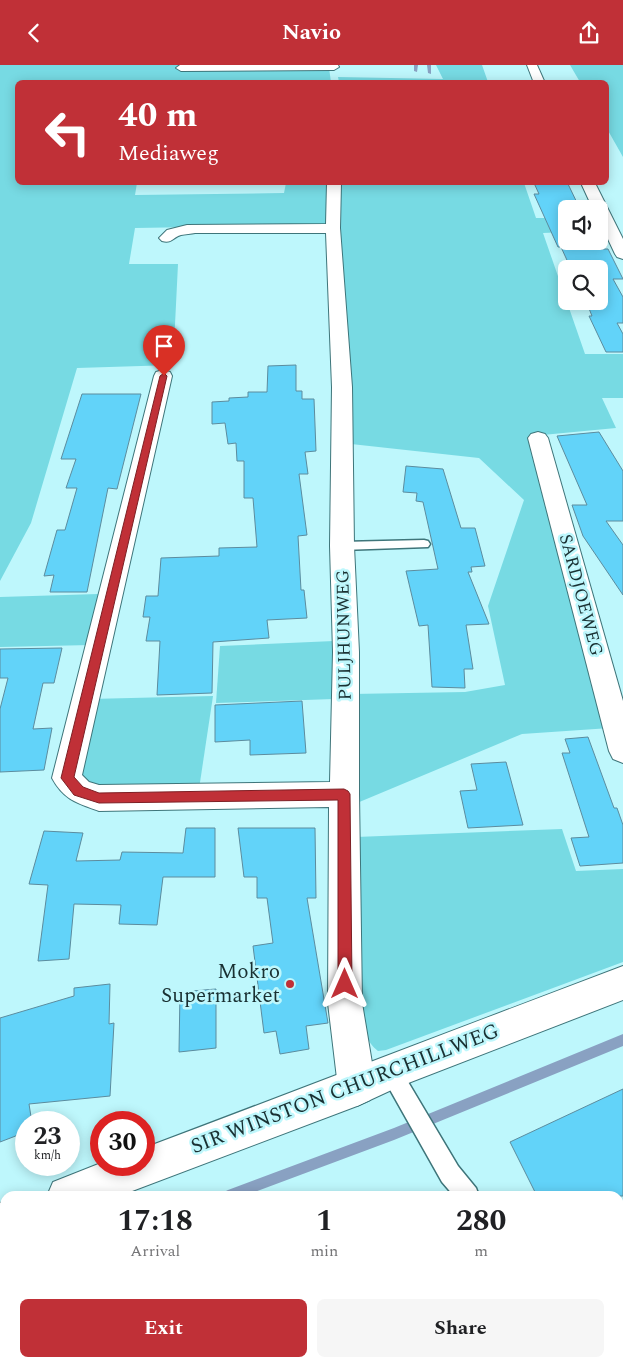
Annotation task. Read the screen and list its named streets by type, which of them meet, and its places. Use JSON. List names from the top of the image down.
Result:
{
  "streets": {
    "street": ["SARDJOEWEG", "PULJHUNWEG", "SIR WINSTON CHURCHILLWEG"]
  },
  "crossings": [
    ["PULJHUNWEG", "SIR WINSTON CHURCHILLWEG"]
  ],
  "places": ["Mokro Supermarket"],
  "page": {
    "header": "Navio",
    "turn": ["40 m", "Mediaweg"],
    "speed": "23 km/h",
    "limit": "30",
    "eta": [
      "17:18",
      "Arrival",
      "1",
      "min",
      "280",
      "m"
    ],
    "buttons": ["Exit", "Share"]
  }
}
